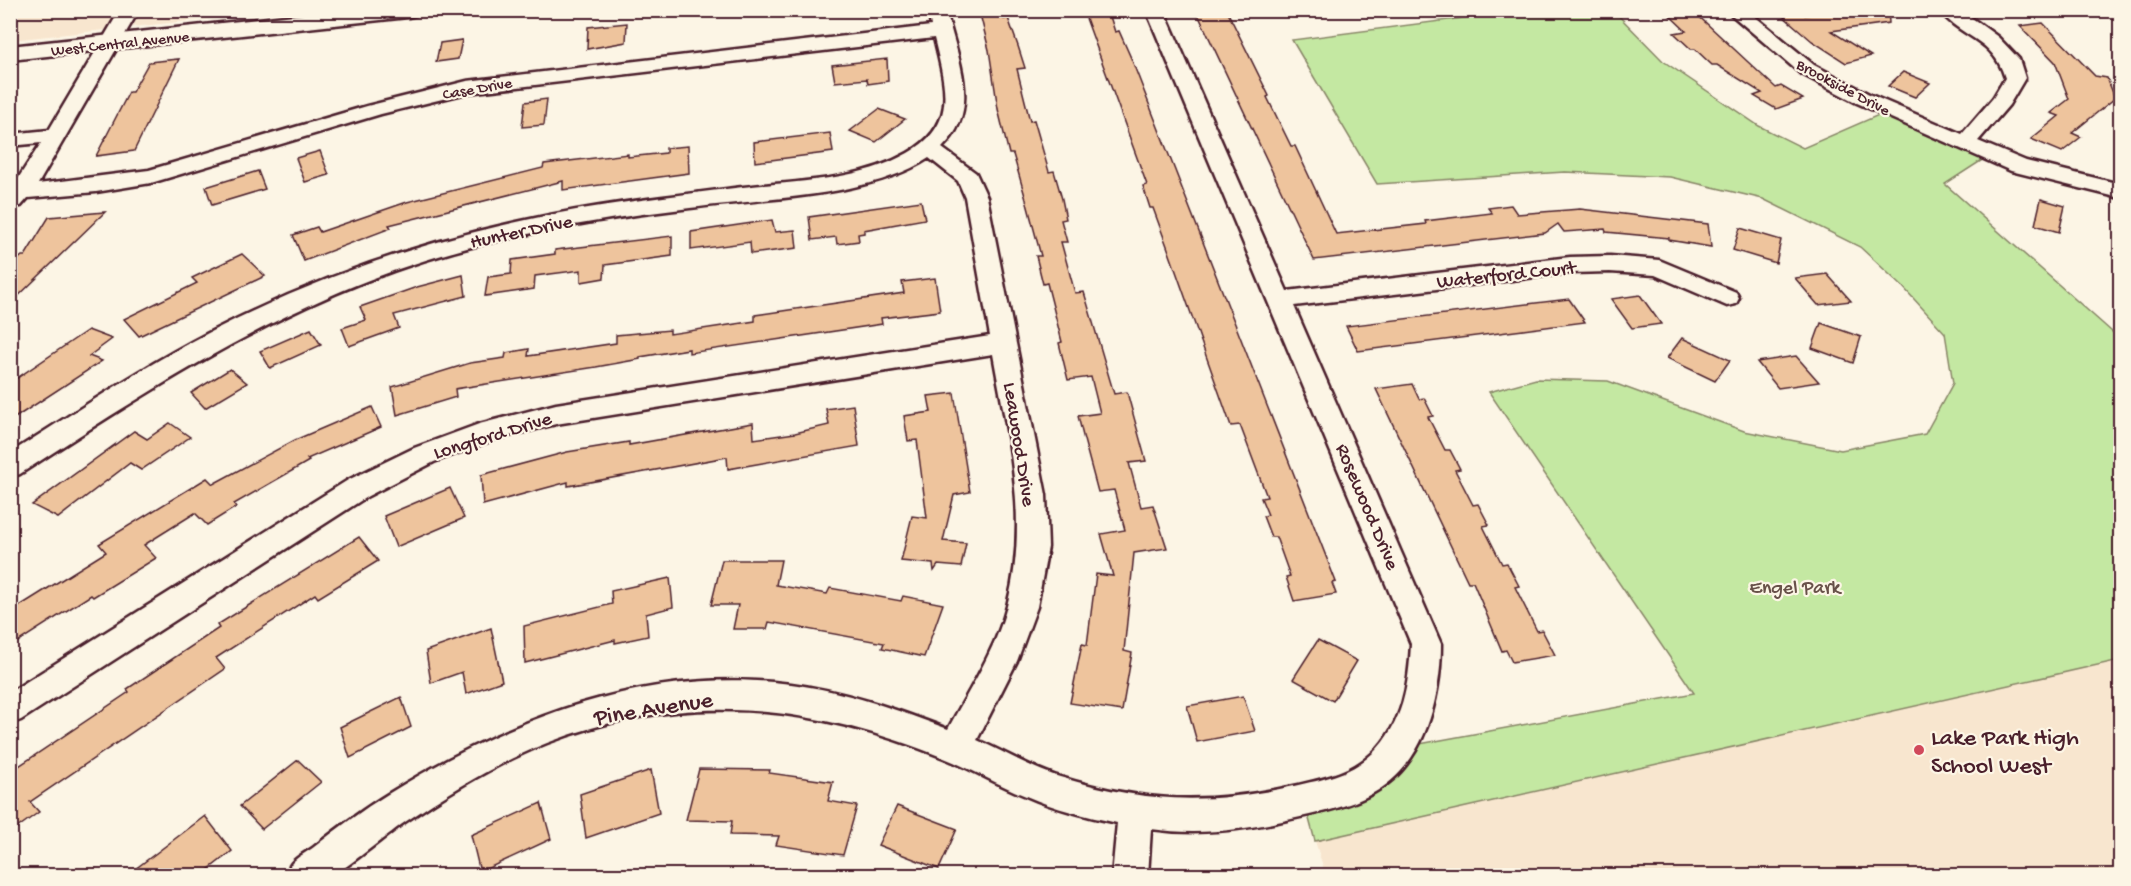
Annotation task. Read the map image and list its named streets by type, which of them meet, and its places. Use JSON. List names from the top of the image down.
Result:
{
  "streets": {
    "street": [
      "West Central Avenue",
      "Brookside Drive",
      "Case Drive",
      "Hunter Drive",
      "Waterford Court",
      "Longford Drive",
      "Leawood Drive",
      "Rosewood Drive",
      "Pine Avenue"
    ]
  },
  "crossings": [
    ["Case Drive", "Hunter Drive"],
    ["Hunter Drive", "Leawood Drive"],
    ["Waterford Court", "Rosewood Drive"],
    ["Longford Drive", "Leawood Drive"],
    ["Leawood Drive", "Pine Avenue"],
    ["Rosewood Drive", "Pine Avenue"]
  ],
  "parks": ["Engel Park"],
  "places": ["Lake Park High School West"]
}
